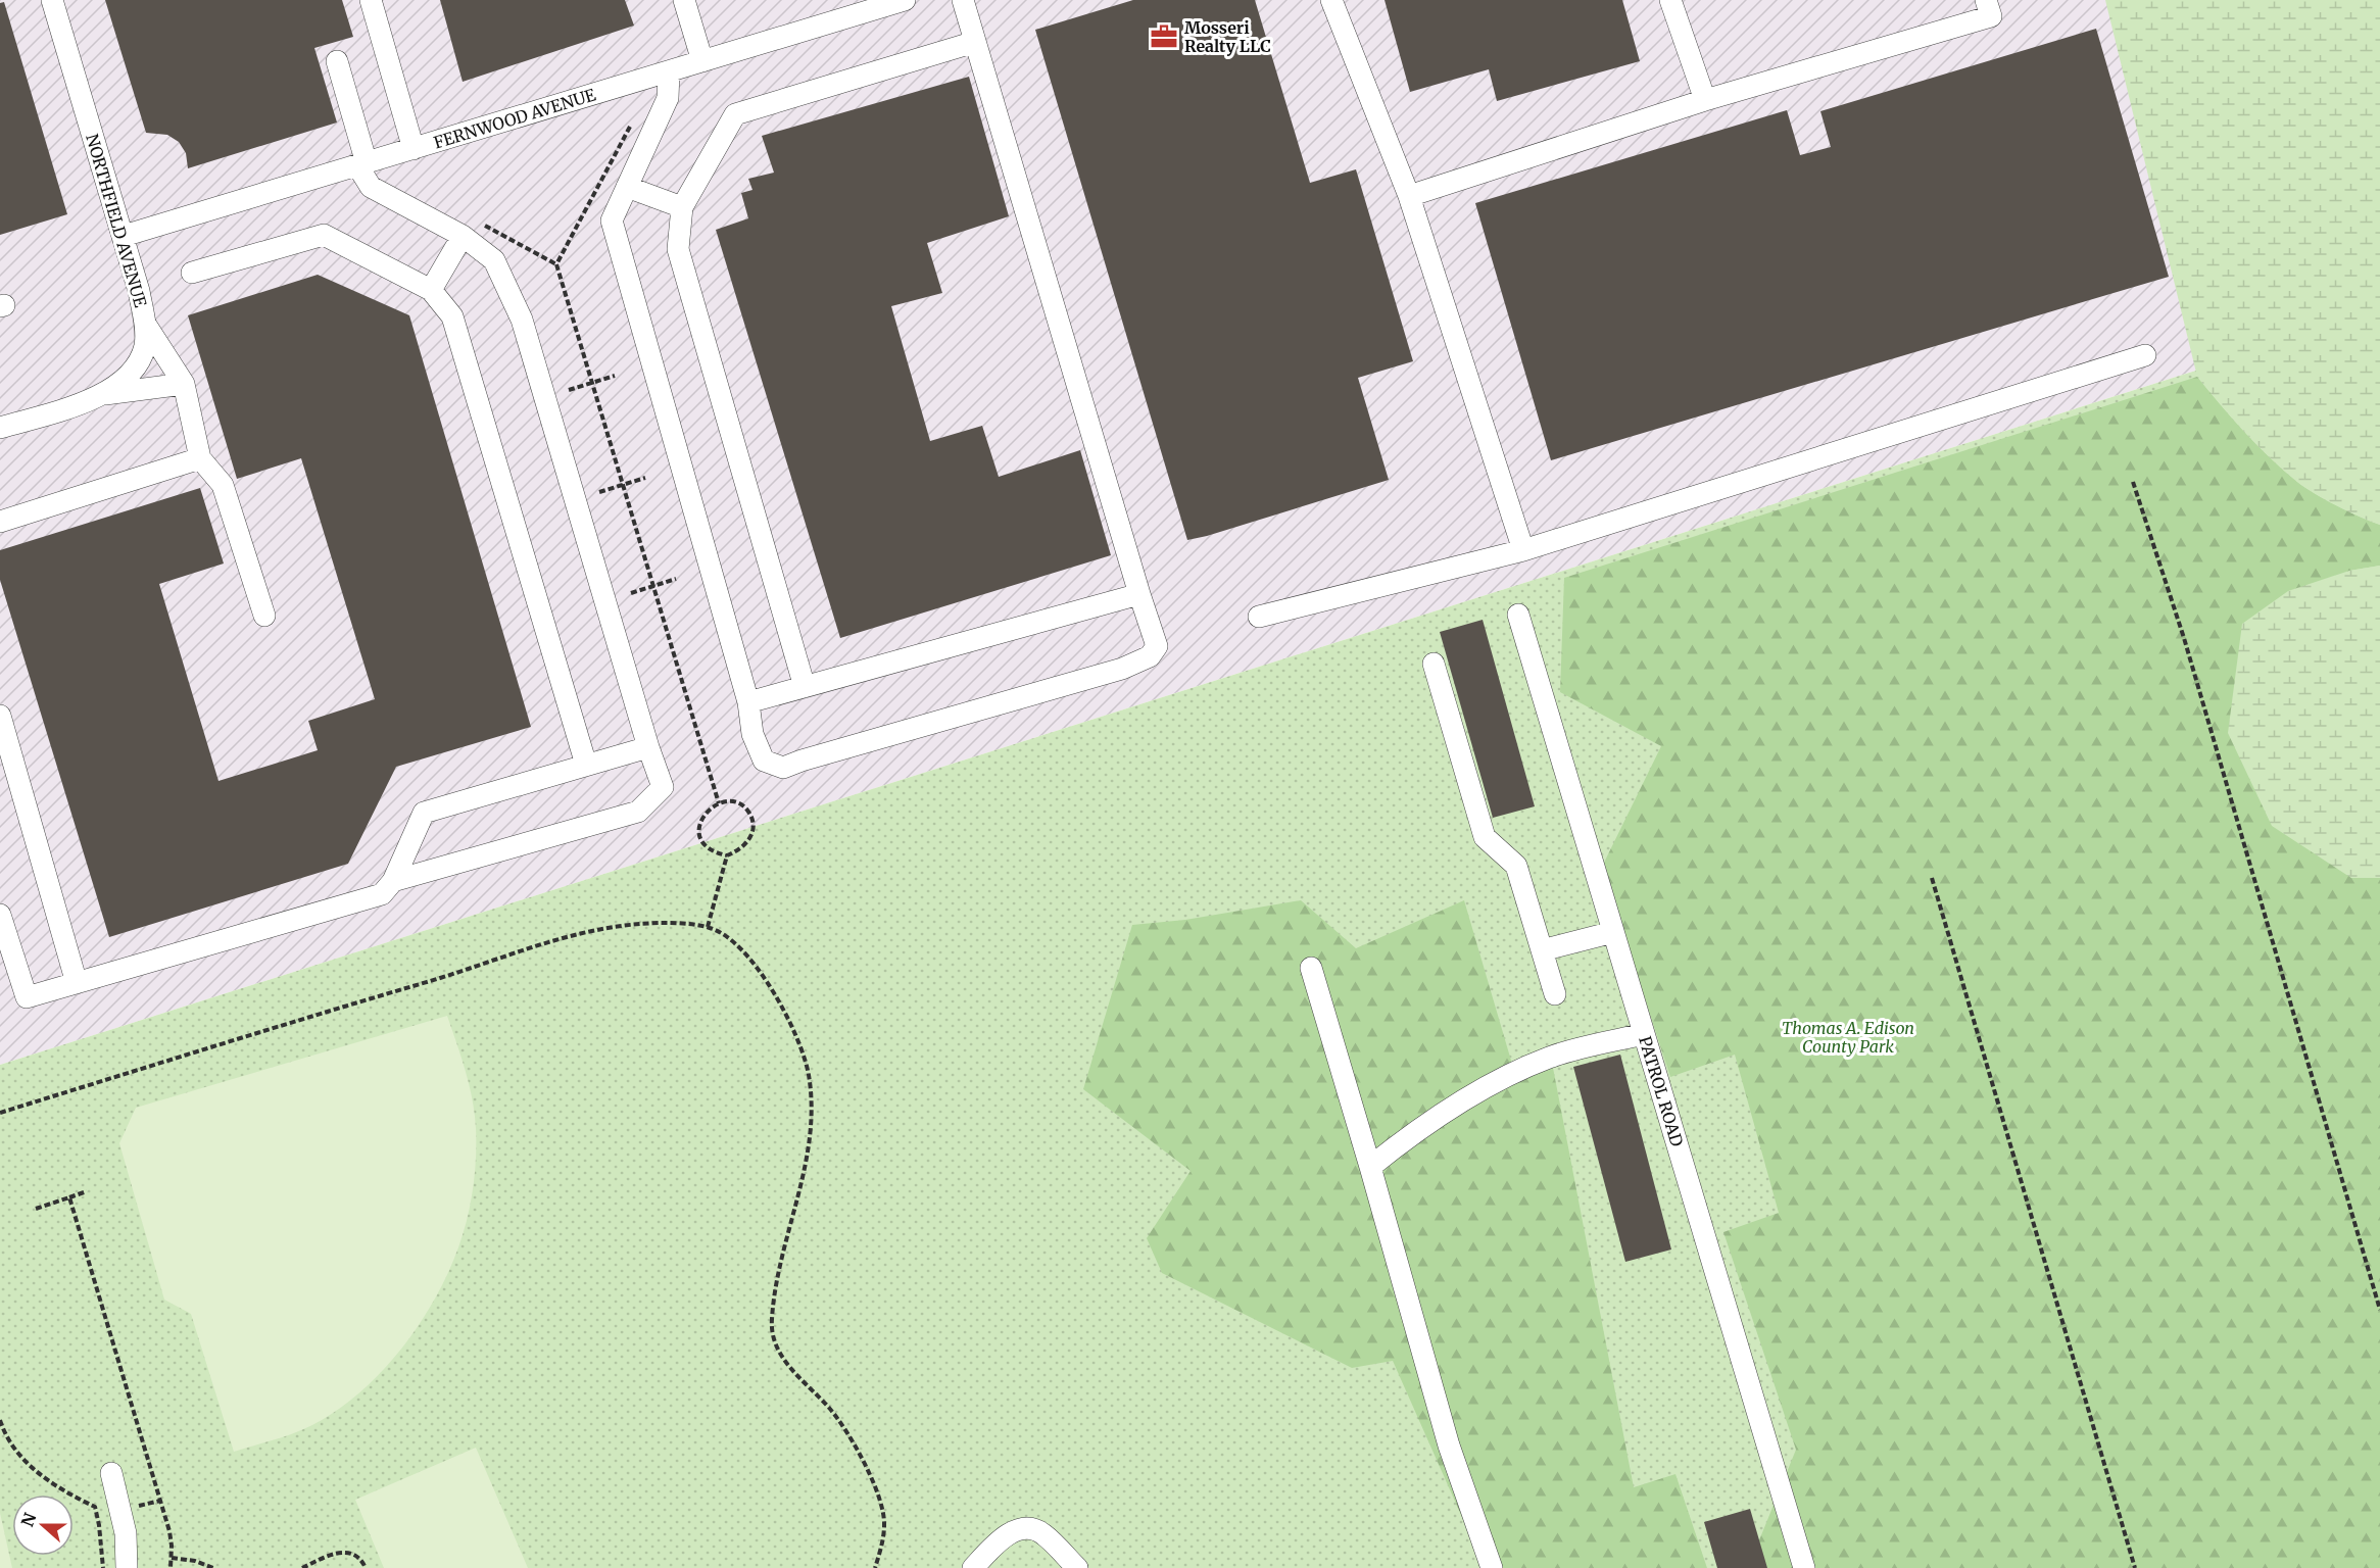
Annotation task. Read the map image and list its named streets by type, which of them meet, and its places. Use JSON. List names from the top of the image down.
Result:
{
  "streets": {
    "street": ["FERNWOOD AVENUE", "NORTHFIELD AVENUE", "PATROL ROAD"]
  },
  "crossings": [
    ["FERNWOOD AVENUE", "NORTHFIELD AVENUE"]
  ],
  "parks": ["Thomas A. Edison County Park"],
  "places": {
    "office": ["Mosseri Realty LLC"]
  },
  "north": "left"
}
